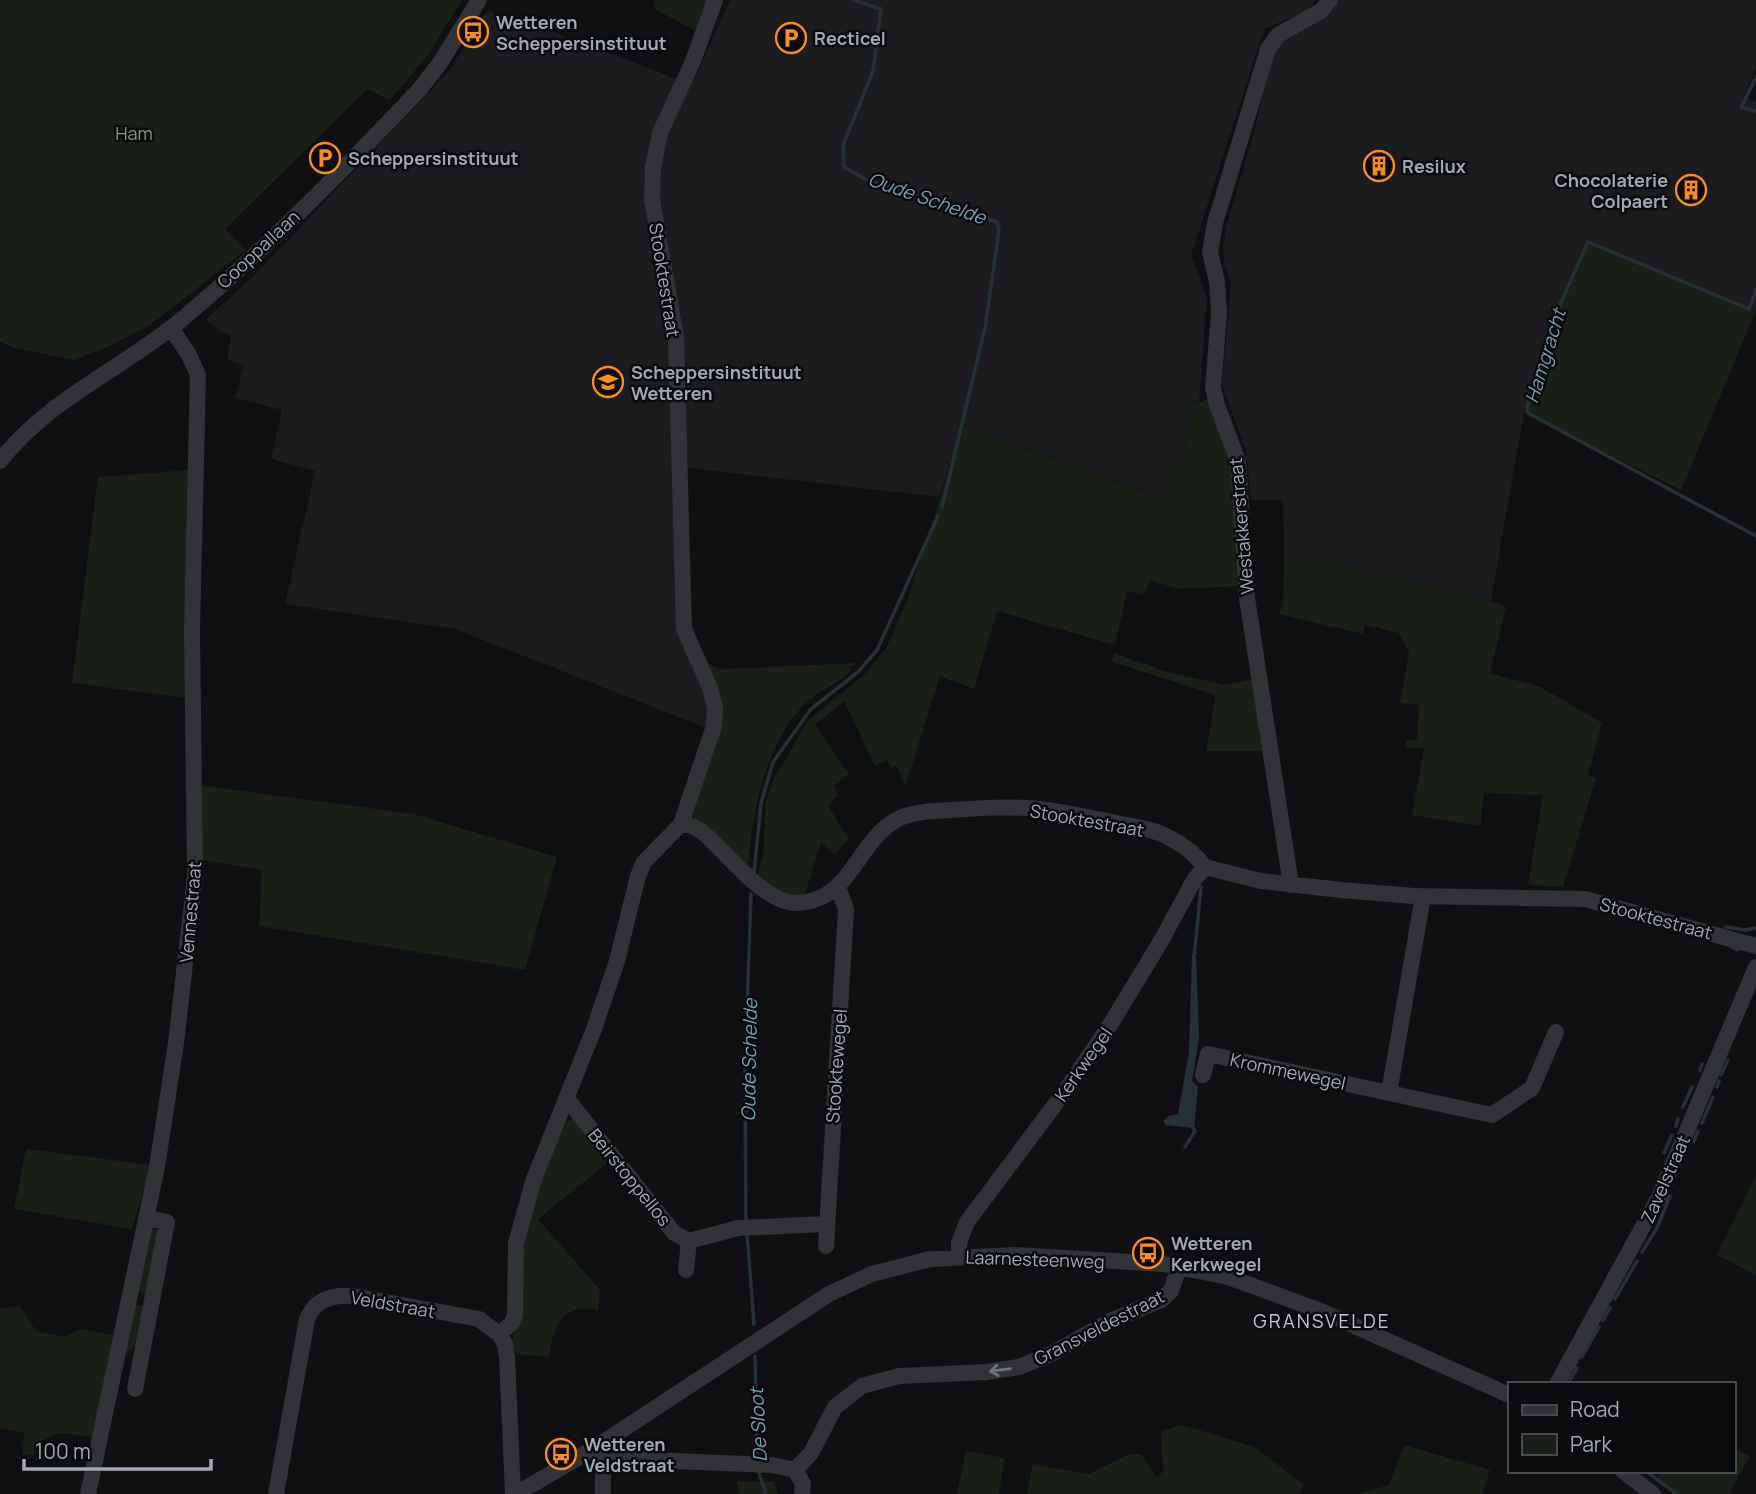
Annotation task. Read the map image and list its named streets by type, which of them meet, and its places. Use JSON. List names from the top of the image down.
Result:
{
  "streets": {
    "street": [
      "Cooppallaan",
      "Stooktestraat",
      "Westakkerstraat",
      "Vennestraat",
      "Kerkwegel",
      "Stooktewegel",
      "Krommewegel",
      "Beirstoppellos",
      "Zavelstraat",
      "Laarnesteenweg",
      "Veldstraat",
      "Gransveldestraat"
    ]
  },
  "crossings": [
    ["Cooppallaan", "Vennestraat"],
    ["Stooktestraat", "Westakkerstraat"],
    ["Stooktestraat", "Kerkwegel"],
    ["Stooktestraat", "Stooktewegel"],
    ["Kerkwegel", "Laarnesteenweg"],
    ["Laarnesteenweg", "Gransveldestraat"]
  ],
  "one_way": ["Gransveldestraat"],
  "districts": ["GRANSVELDE"],
  "water": ["Oude Schelde", "Hamgracht", "De Sloot"],
  "parks": ["Ham"],
  "places": {
    "bus stop": ["Wetteren Scheppersinstituut", "Wetteren Kerkwegel", "Wetteren Veldstraat"],
    "parking": ["Recticel", "Scheppersinstituut"],
    "building": ["Resilux", "Chocolaterie Colpaert"],
    "school or university": ["Scheppersinstituut Wetteren"]
  },
  "legend": ["Road", "Park"],
  "scale_bar": "100 m"
}
